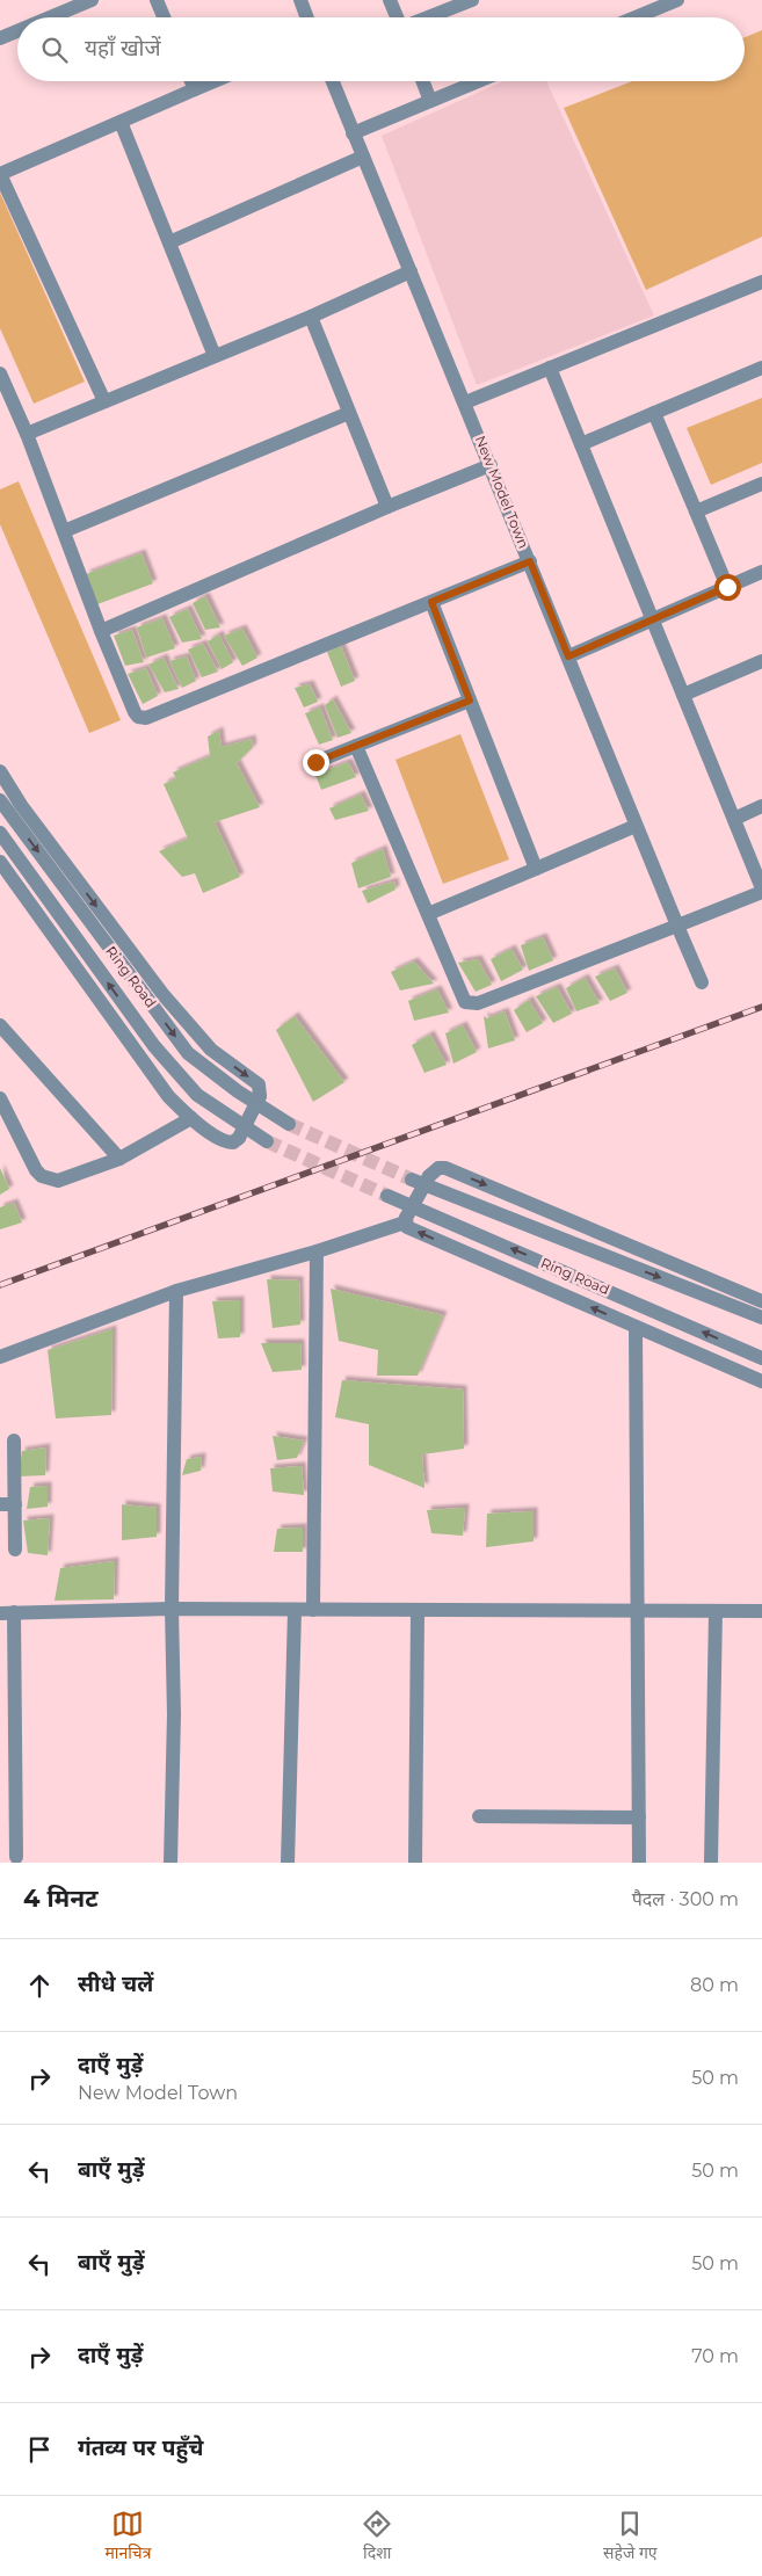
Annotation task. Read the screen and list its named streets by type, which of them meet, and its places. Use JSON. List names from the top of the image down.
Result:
{
  "streets": {
    "street": ["New Model Town", "Ring Road"]
  },
  "page": {
    "search": "यहाँ खोजें",
    "heading": ["4 मिनट", "पैदल · 300 m"],
    "list": [
      ["सीधे चलें", "80 m"],
      ["दाएँ मुड़ें", "New Model Town", "50 m"],
      ["बाएँ मुड़ें", "50 m"],
      ["बाएँ मुड़ें", "50 m"],
      ["दाएँ मुड़ें", "70 m"],
      "गंतव्य पर पहुँचे"
    ],
    "nav": ["मानचित्र", "दिशा", "सहेजे गए"]
  }
}
